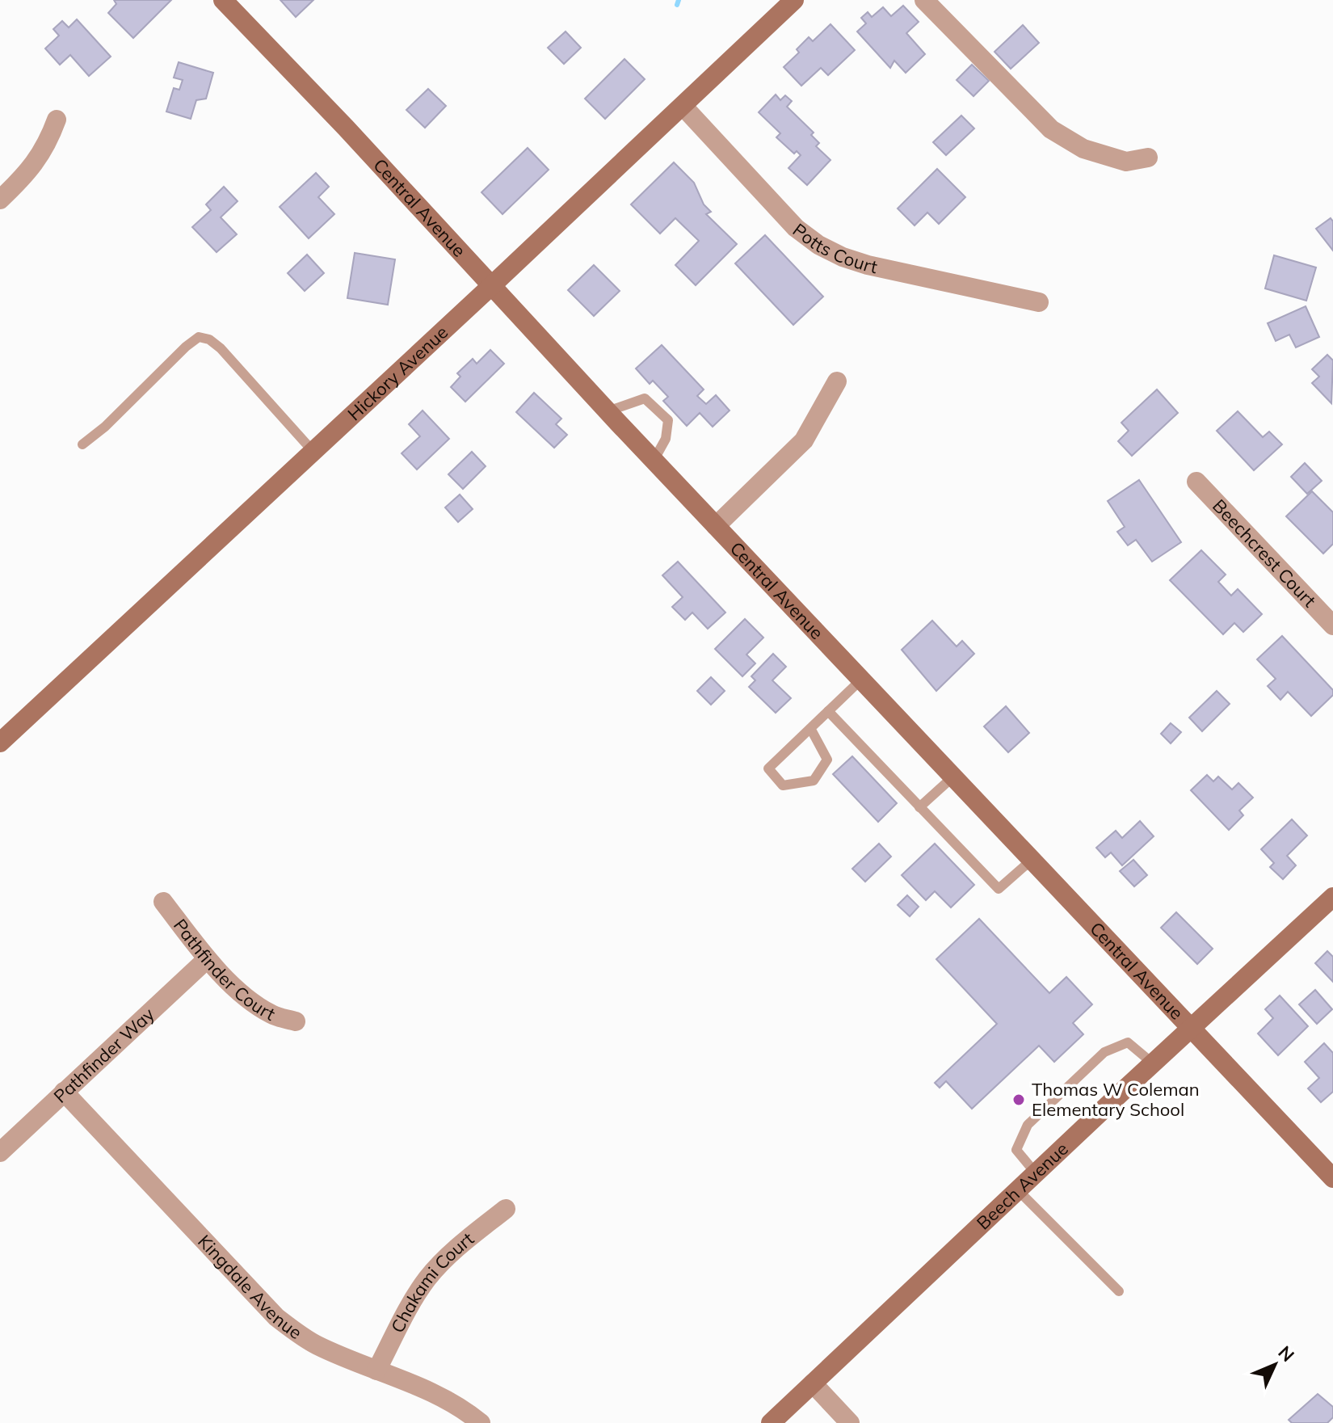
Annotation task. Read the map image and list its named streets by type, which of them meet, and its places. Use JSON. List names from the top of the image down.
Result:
{
  "streets": {
    "street": [
      "Central Avenue",
      "Potts Court",
      "Hickory Avenue",
      "Beechcrest Court",
      "Pathfinder Court",
      "Pathfinder Way",
      "Beech Avenue",
      "Chakami Court",
      "Kingdale Avenue"
    ]
  },
  "crossings": [
    ["Central Avenue", "Hickory Avenue"],
    ["Central Avenue", "Beech Avenue"],
    ["Potts Court", "Hickory Avenue"],
    ["Pathfinder Court", "Pathfinder Way"],
    ["Pathfinder Way", "Kingdale Avenue"],
    ["Chakami Court", "Kingdale Avenue"]
  ],
  "places": ["Thomas W Coleman Elementary School"],
  "north": "top right"
}
